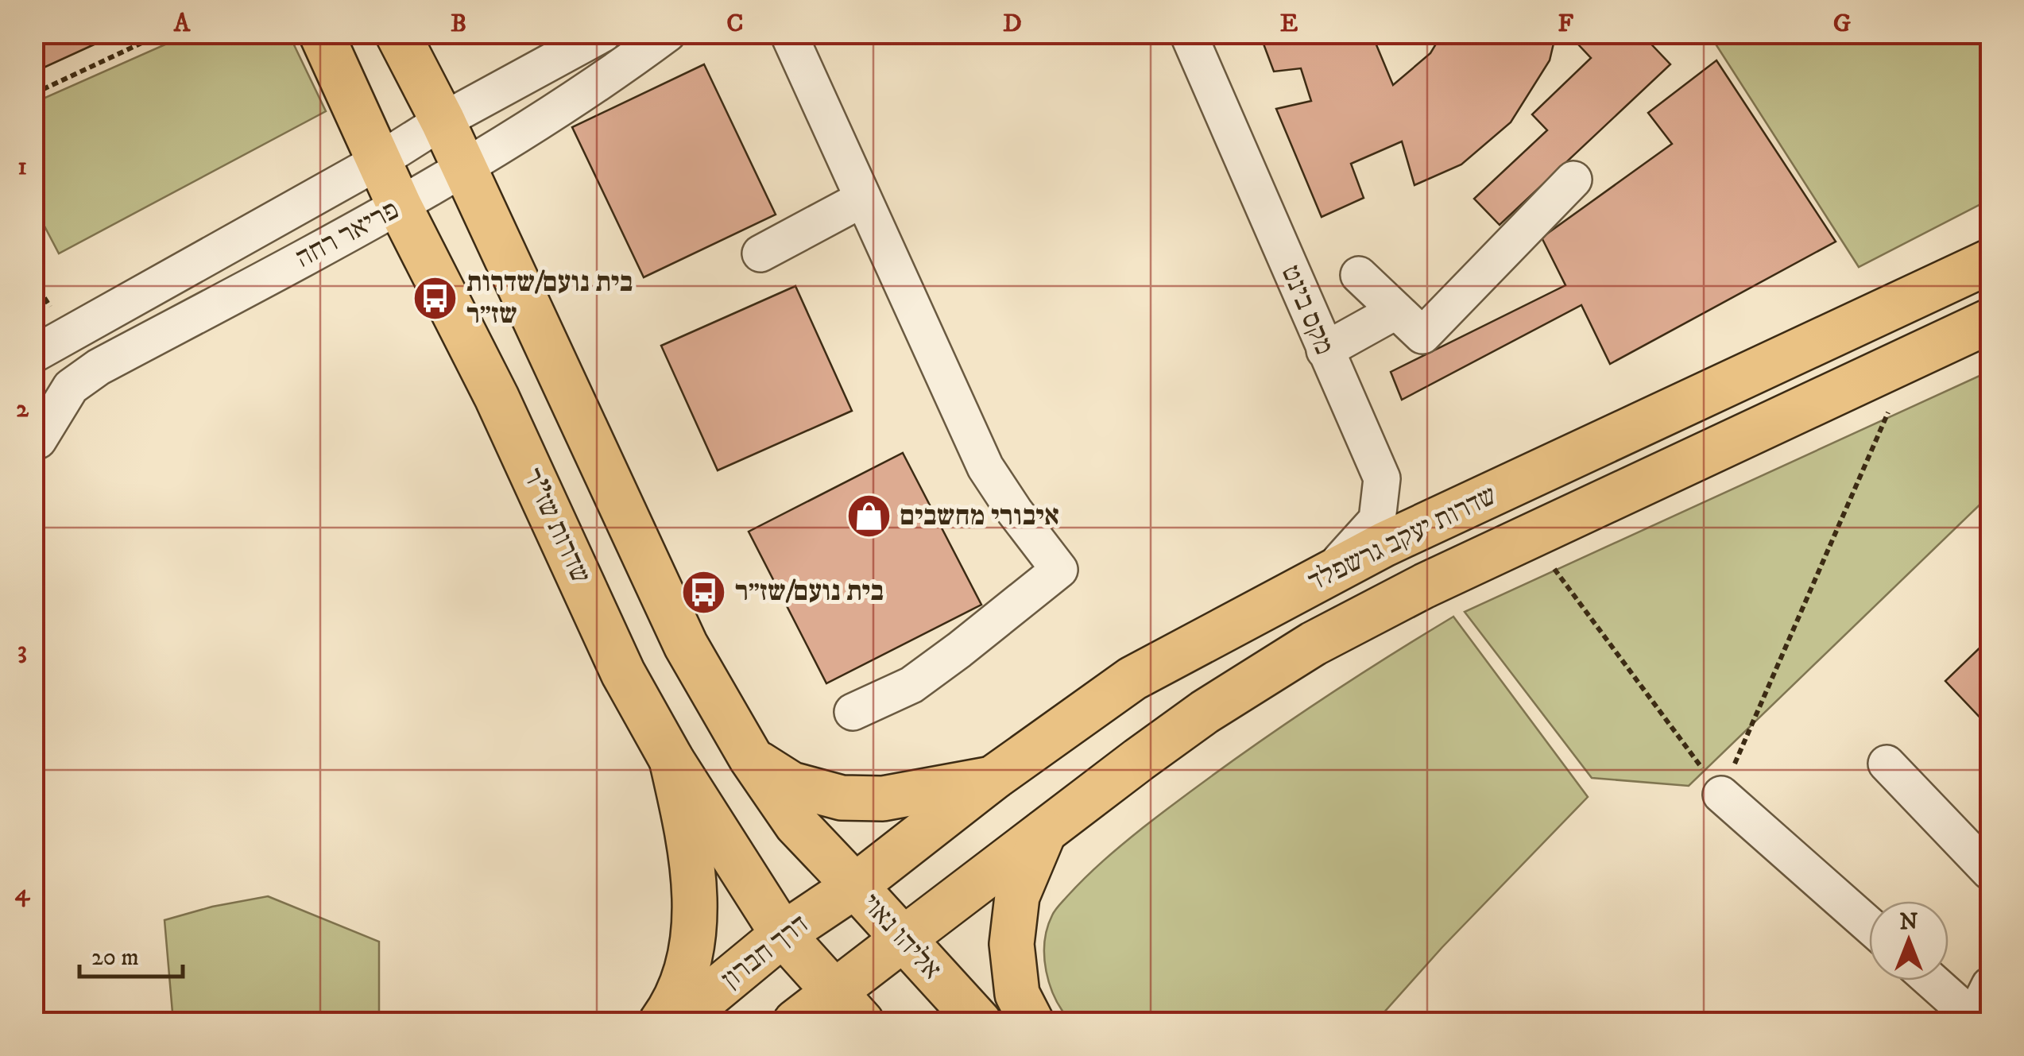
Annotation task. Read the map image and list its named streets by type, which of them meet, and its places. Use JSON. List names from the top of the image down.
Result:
{
  "streets": {
    "main road": [
      "שדרות שז\"ר",
      "שדרות יעקב גרשפלד",
      "אליהו נאוי",
      "דרך חברון"
    ],
    "street": ["פריאר רחה", "מקס בינט"]
  },
  "crossings": [
    ["פריאר רחה", "שדרות שז\"ר"],
    ["מקס בינט", "שדרות יעקב גרשפלד"],
    ["שדרות שז\"ר", "דרך חברון"],
    ["שדרות יעקב גרשפלד", "אליהו נאוי"],
    ["שדרות יעקב גרשפלד", "דרך חברון"],
    ["אליהו נאוי", "דרך חברון"]
  ],
  "places": {
    "bus stop": ["בית נועם/שדרות שז״ר", "בית נועם/שז״ר"],
    "shop": ["איבורי מחשבים"]
  },
  "scale_bar": "20 m",
  "north": "top",
  "grid": {
    "columns": [
      "A",
      "B",
      "C",
      "D",
      "E",
      "F",
      "G"
    ],
    "rows": [
      "1",
      "2",
      "3",
      "4"
    ]
  }
}
